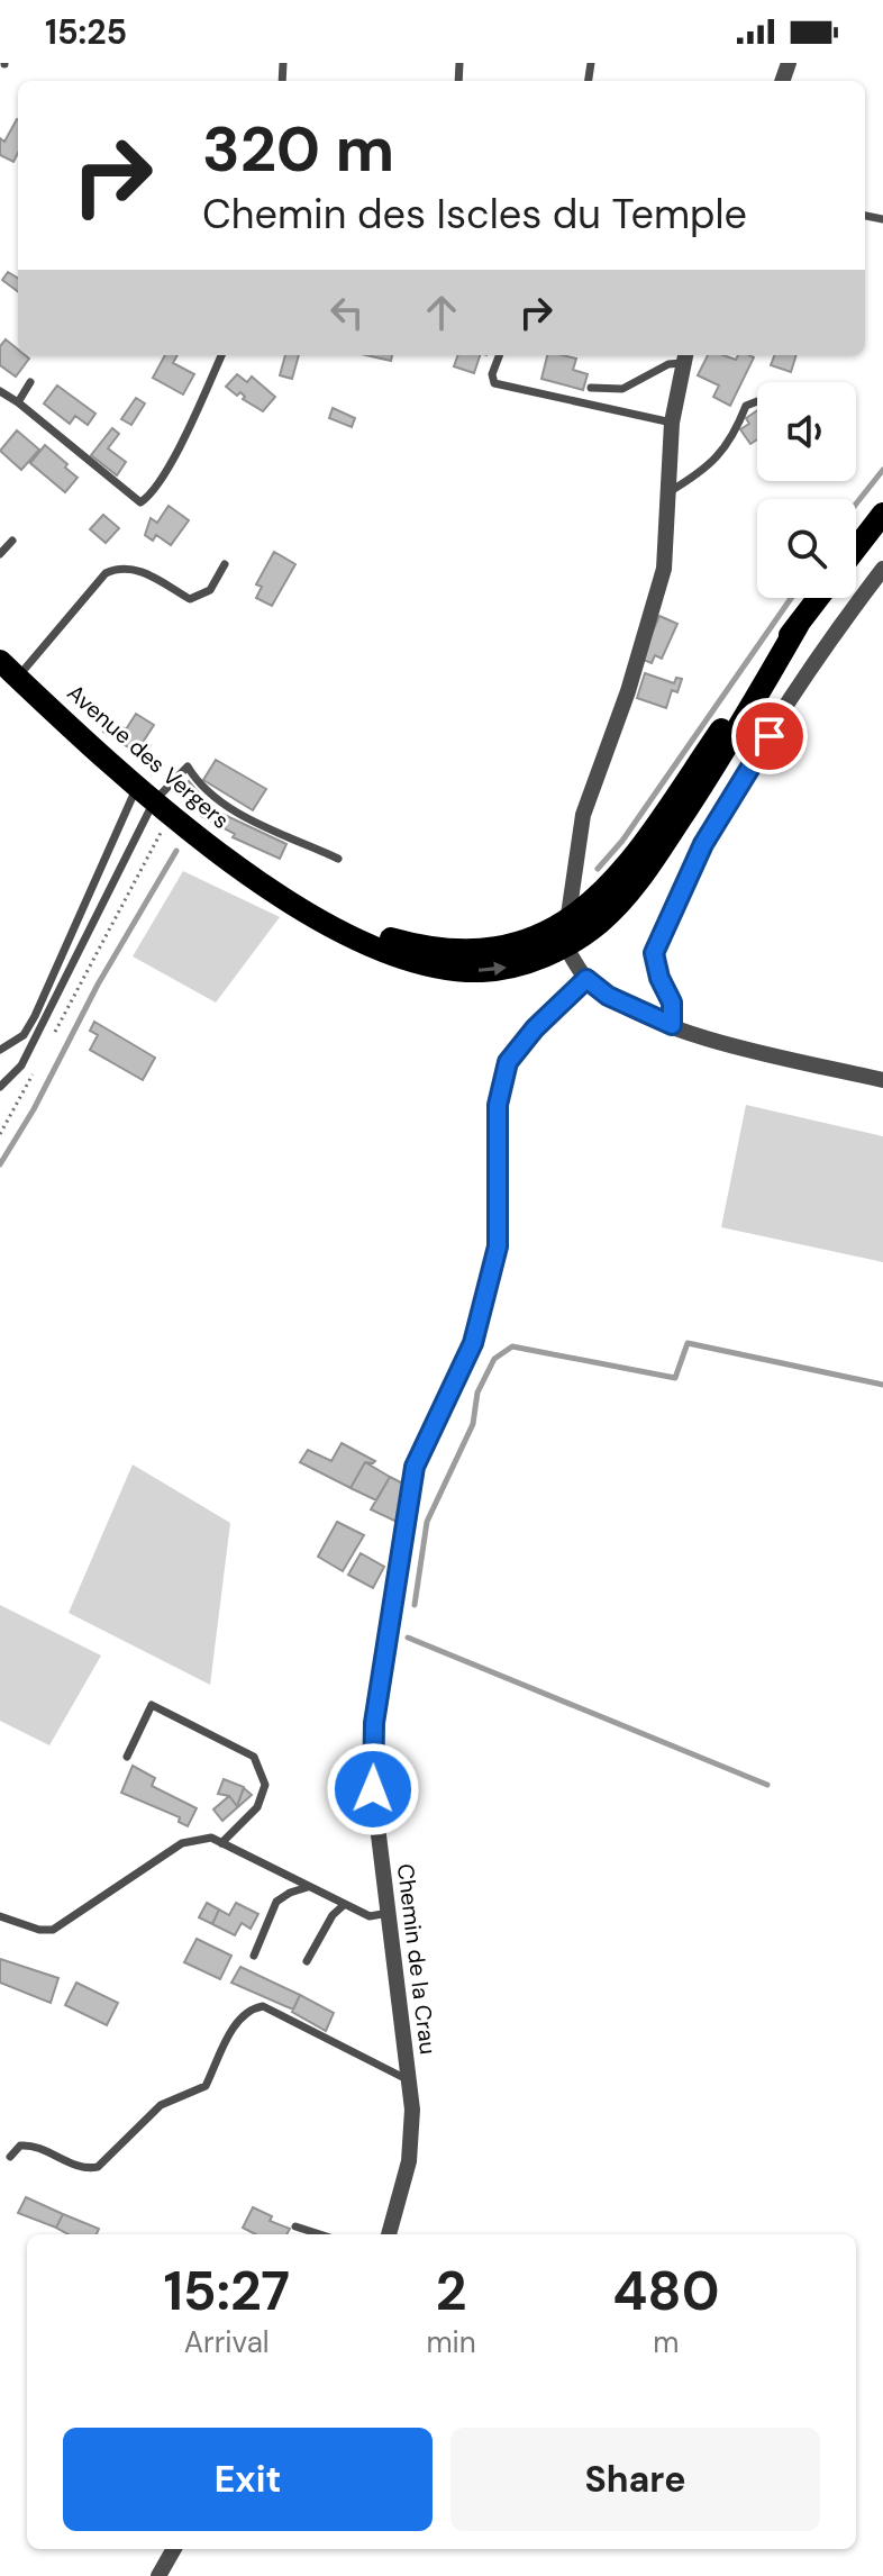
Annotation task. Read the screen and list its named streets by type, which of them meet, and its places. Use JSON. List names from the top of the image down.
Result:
{
  "streets": {
    "main road": ["Avenue des Vergers"],
    "street": ["Chemin de la Crau"]
  },
  "page": {
    "status": "15:25",
    "turn": ["320 m", "Chemin des Iscles du Temple"],
    "eta": [
      "15:27",
      "Arrival",
      "2",
      "min",
      "480",
      "m"
    ],
    "buttons": ["Exit", "Share"]
  }
}
